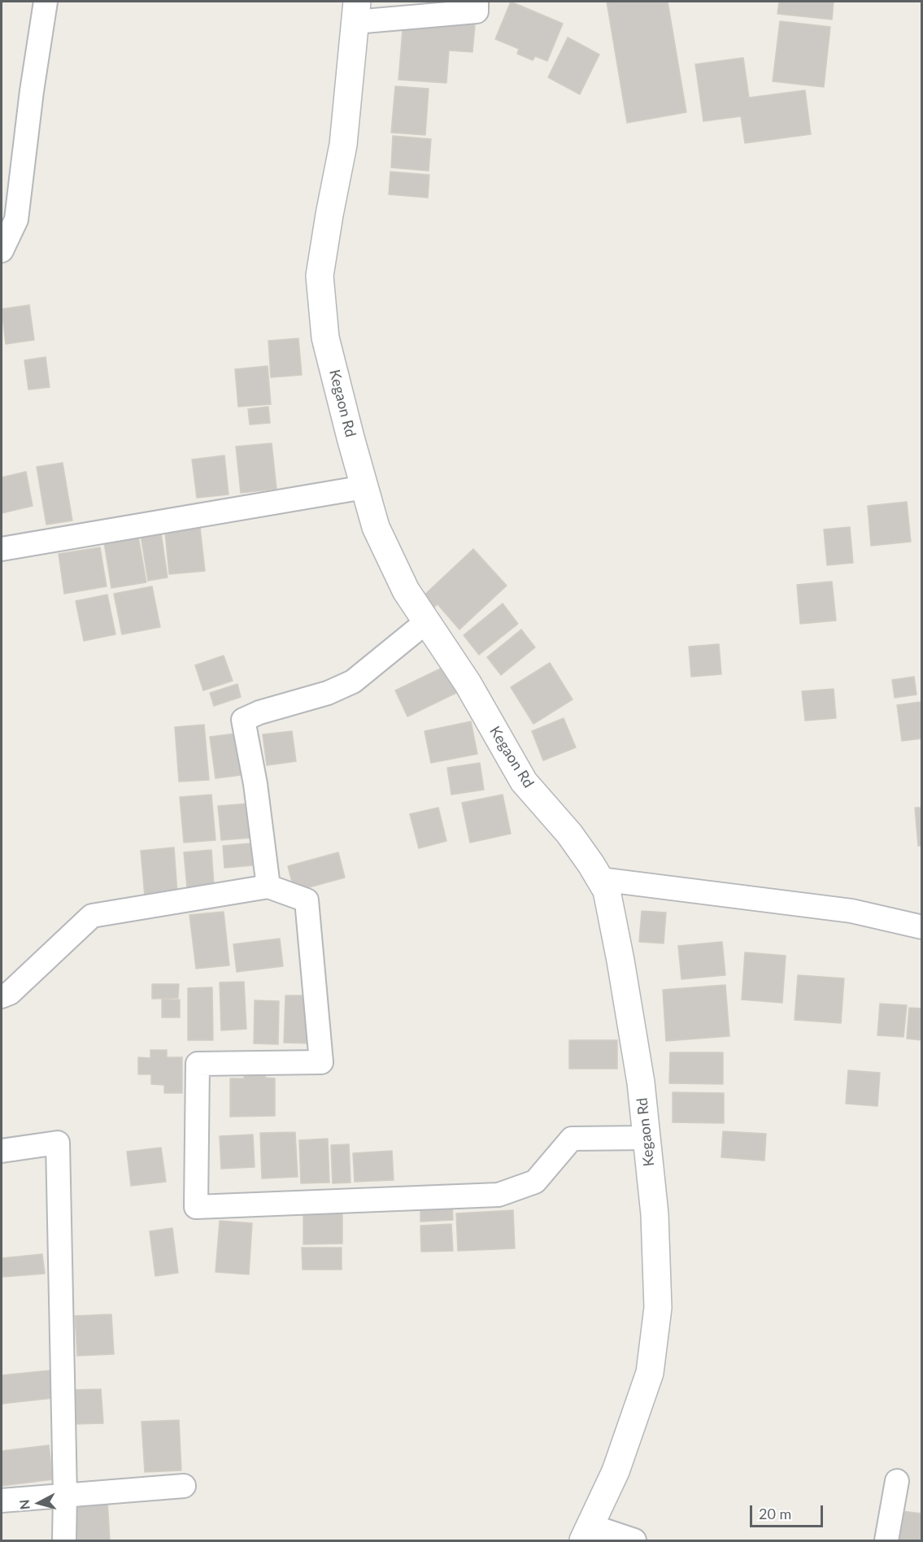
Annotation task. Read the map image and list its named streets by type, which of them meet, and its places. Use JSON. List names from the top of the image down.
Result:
{
  "streets": {
    "street": ["Kegaon Rd"]
  },
  "scale_bar": "20 m",
  "north": "left"
}
